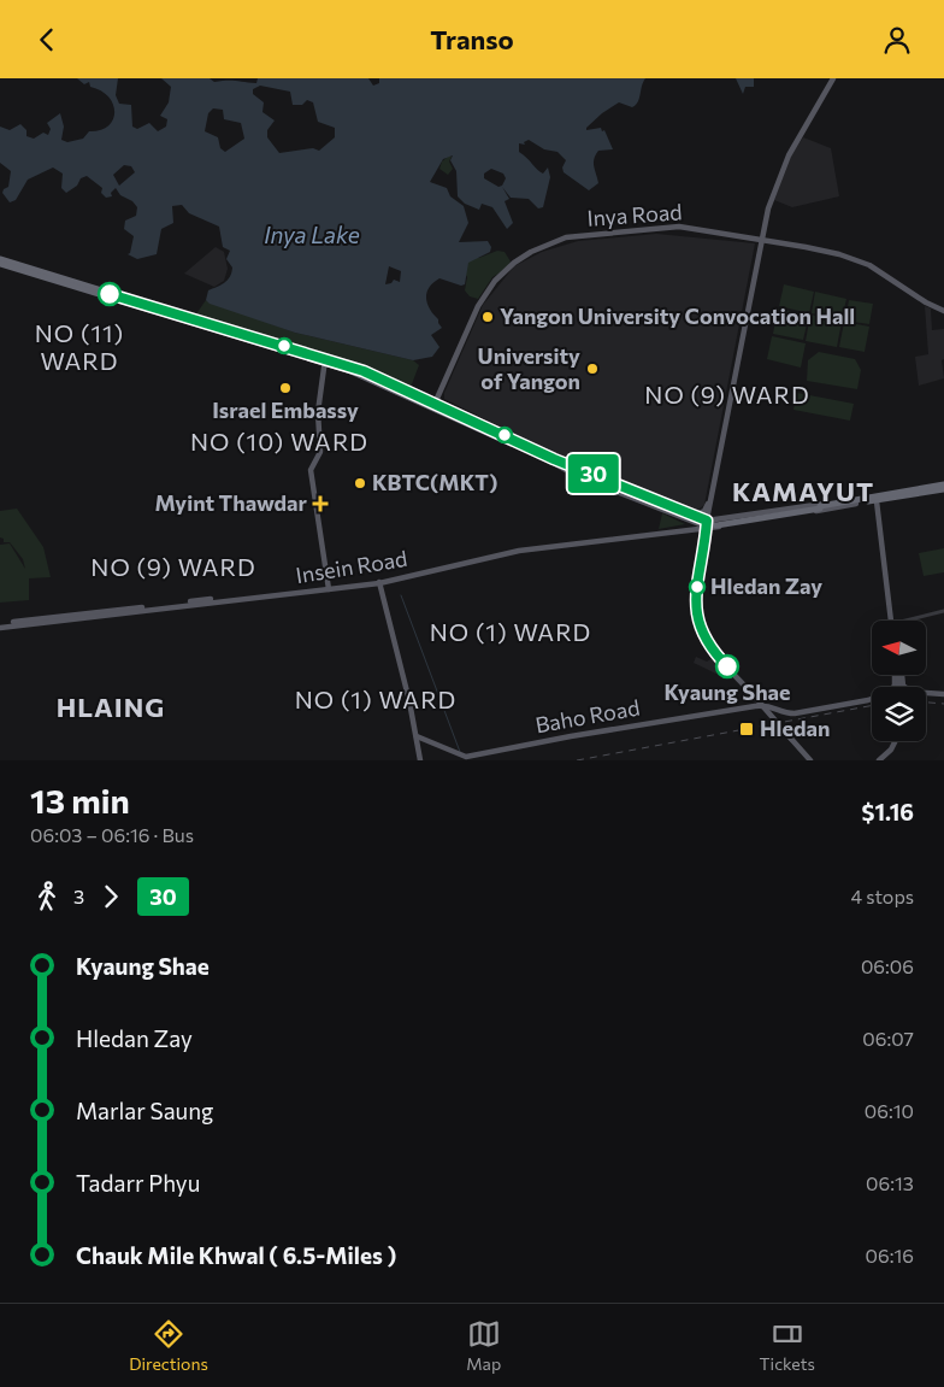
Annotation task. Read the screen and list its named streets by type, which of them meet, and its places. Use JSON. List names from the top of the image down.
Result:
{
  "streets": {
    "main road": ["Inya Road", "Insein Road", "Baho Road"]
  },
  "districts": [
    "NO (11) WARD",
    "NO (9) WARD",
    "NO (10) WARD",
    "KAMAYUT",
    "NO (9) WARD",
    "NO (1) WARD",
    "NO (1) WARD",
    "HLAING"
  ],
  "water": ["Inya Lake"],
  "places": {
    "other": [
      "Yangon University Convocation Hall",
      "University of Yangon",
      "Israel Embassy",
      "KBTC(MKT)",
      "Hledan Zay",
      "Kyaung Shae"
    ],
    "health": ["Myint Thawdar"],
    "transit": ["Hledan"]
  },
  "lines": ["bus line 30"],
  "north": "left",
  "page": {
    "header": "Transo",
    "on_map": "30",
    "heading": ["13 min", "06:03 – 06:16 · Bus", "$1.16"],
    "legs": ["3", "30", "4 stops"],
    "list": [
      {
        "name": "Kyaung Shae",
        "value": "06:06"
      },
      {
        "name": "Hledan Zay",
        "value": "06:07"
      },
      {
        "name": "Marlar Saung",
        "value": "06:10"
      },
      {
        "name": "Tadarr Phyu",
        "value": "06:13"
      },
      {
        "name": "Chauk Mile Khwal ( 6.5-Miles )",
        "value": "06:16"
      }
    ],
    "tabs": ["Directions", "Map", "Tickets"]
  }
}
